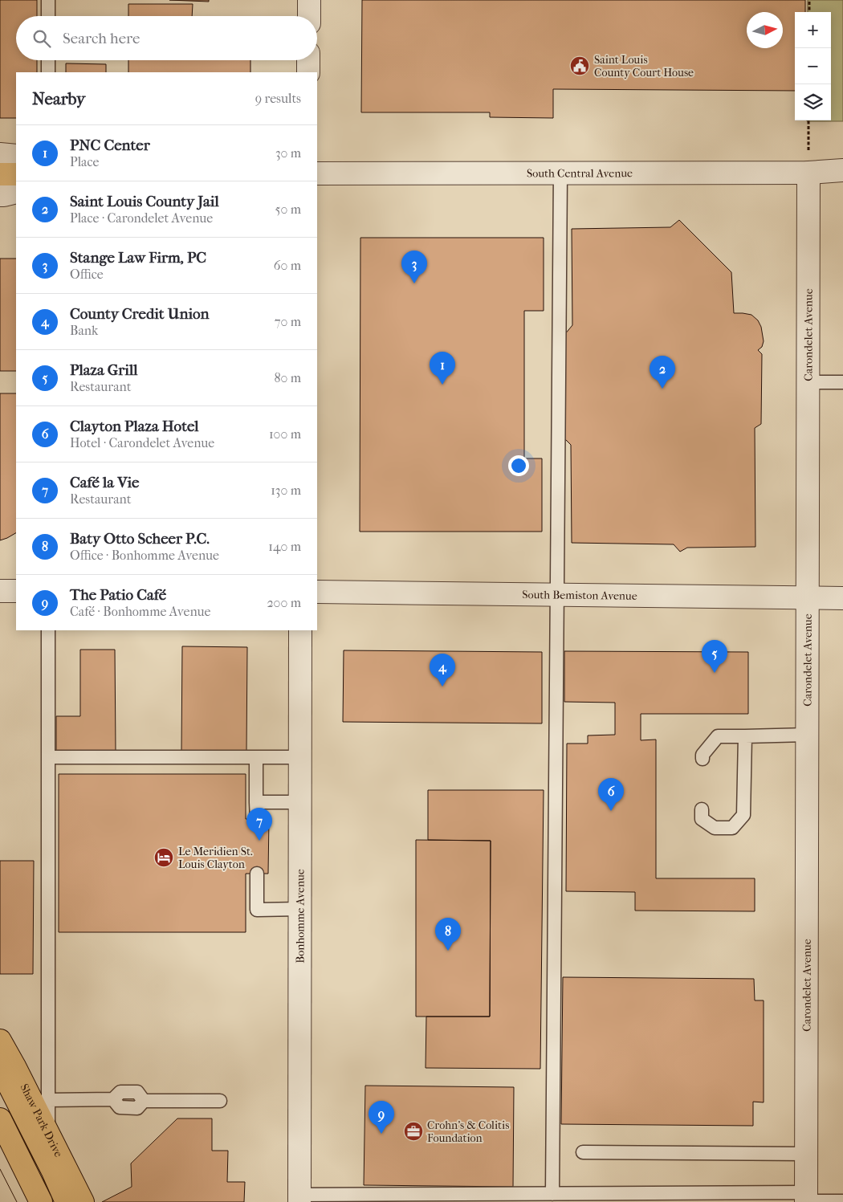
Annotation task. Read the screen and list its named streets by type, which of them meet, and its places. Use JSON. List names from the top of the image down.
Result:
{
  "streets": {
    "main road": ["Shaw Park Drive"],
    "street": [
      "South Central Avenue",
      "Carondelet Avenue",
      "South Bemiston Avenue",
      "Bonhomme Avenue"
    ]
  },
  "crossings": [
    ["South Central Avenue", "Carondelet Avenue"],
    ["Carondelet Avenue", "South Bemiston Avenue"]
  ],
  "places": {
    "public building": ["Saint Louis County Court House"],
    "hotel": ["Le Meridien St. Louis Clayton"],
    "office": ["Crohn's & Colitis Foundation"]
  },
  "north": "right",
  "page": {
    "map_buttons": ["+", "−"],
    "search": "Search here",
    "heading": ["Nearby", "9 results"],
    "list": [
      {
        "mark": "1",
        "name": "PNC Center",
        "note": "Place",
        "value": "30 m"
      },
      {
        "mark": "2",
        "name": "Saint Louis County Jail",
        "note": "Place · Carondelet Avenue",
        "value": "50 m"
      },
      {
        "mark": "3",
        "name": "Stange Law Firm, PC",
        "note": "Office",
        "value": "60 m"
      },
      {
        "mark": "4",
        "name": "County Credit Union",
        "note": "Bank",
        "value": "70 m"
      },
      {
        "mark": "5",
        "name": "Plaza Grill",
        "note": "Restaurant",
        "value": "80 m"
      },
      {
        "mark": "6",
        "name": "Clayton Plaza Hotel",
        "note": "Hotel · Carondelet Avenue",
        "value": "100 m"
      },
      {
        "mark": "7",
        "name": "Café la Vie",
        "note": "Restaurant",
        "value": "130 m"
      },
      {
        "mark": "8",
        "name": "Baty Otto Scheer P.C.",
        "note": "Office · Bonhomme Avenue",
        "value": "140 m"
      },
      {
        "mark": "9",
        "name": "The Patio Café",
        "note": "Café · Bonhomme Avenue",
        "value": "200 m"
      }
    ],
    "pins": [
      "3",
      "1",
      "2",
      "5",
      "4",
      "6",
      "7",
      "8",
      "9"
    ]
  }
}
